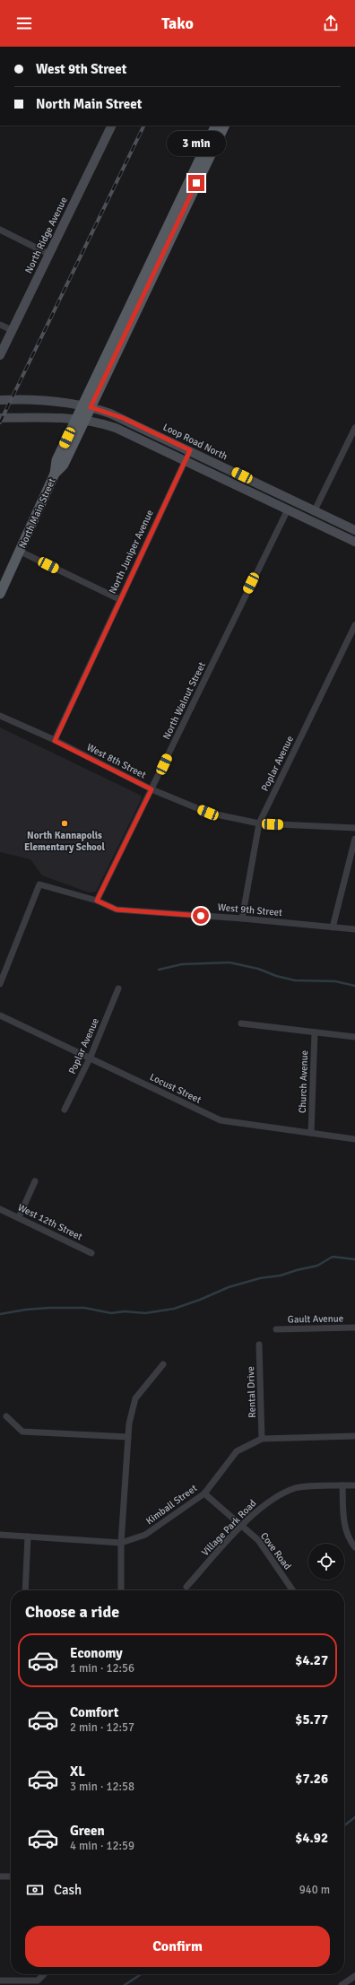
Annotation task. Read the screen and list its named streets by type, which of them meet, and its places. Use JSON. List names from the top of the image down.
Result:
{
  "streets": {
    "main road": ["North Ridge Avenue", "Loop Road North", "North Main Street"],
    "street": [
      "North Juniper Avenue",
      "North Walnut Street",
      "West 8th Street",
      "Poplar Avenue",
      "West 9th Street",
      "Church Avenue",
      "Locust Street",
      "West 12th Street",
      "Gault Avenue",
      "Rental Drive",
      "Kimball Street",
      "Village Park Road",
      "Cove Road"
    ]
  },
  "crossings": [
    ["Loop Road North", "North Juniper Avenue"],
    ["North Juniper Avenue", "West 8th Street"],
    ["North Walnut Street", "West 8th Street"],
    ["North Walnut Street", "West 9th Street"],
    ["West 8th Street", "Poplar Avenue"],
    ["Poplar Avenue", "West 9th Street"],
    ["Poplar Avenue", "Locust Street"],
    ["Church Avenue", "Locust Street"],
    ["Rental Drive", "Kimball Street"],
    ["Kimball Street", "Cove Road"],
    ["Village Park Road", "Cove Road"]
  ],
  "places": ["North Kannapolis Elementary School"],
  "page": {
    "header": "Tako",
    "banner": ["West 9th Street", "North Main Street"],
    "bubble": "3 min",
    "heading": "Choose a ride",
    "list": [
      {
        "name": "Economy",
        "note": "1 min · 12:56",
        "value": "$4.27"
      },
      {
        "name": "Comfort",
        "note": "2 min · 12:57",
        "value": "$5.77"
      },
      {
        "name": "XL",
        "note": "3 min · 12:58",
        "value": "$7.26"
      },
      {
        "name": "Green",
        "note": "4 min · 12:59",
        "value": "$4.92"
      }
    ],
    "pay": ["Cash", "940 m"],
    "buttons": "Confirm"
  }
}
